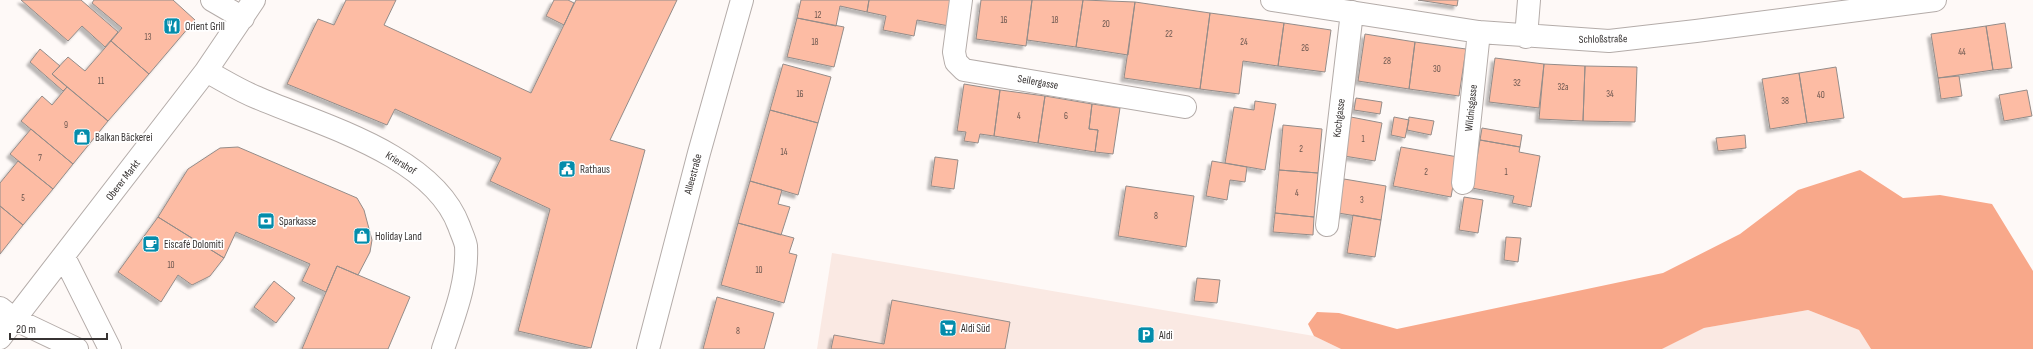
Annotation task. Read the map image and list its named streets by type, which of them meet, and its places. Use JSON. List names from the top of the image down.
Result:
{
  "streets": {
    "street": [
      "Schloßstraße",
      "Seilergasse",
      "Wildnisgasse",
      "Kochgasse",
      "Kriershof",
      "Alleestraße",
      "Oberer Markt"
    ]
  },
  "crossings": [
    ["Schloßstraße", "Wildnisgasse"],
    ["Schloßstraße", "Kochgasse"],
    ["Kriershof", "Oberer Markt"]
  ],
  "places": {
    "restaurant": ["Orient Grill"],
    "shop": ["Balkan Bäckerei", "Holiday Land"],
    "public building": ["Rathaus"],
    "bank": ["Sparkasse"],
    "cafe": ["Eiscafé Dolomiti"],
    "supermarket": ["Aldi Süd"],
    "parking": ["Aldi"]
  },
  "house_numbers": [
    "12",
    "16",
    "18",
    "20",
    "22",
    "13",
    "18",
    "24",
    "26",
    "44",
    "28",
    "30",
    "11",
    "32",
    "32a",
    "16",
    "34",
    "40",
    "38",
    "4",
    "6",
    "9",
    "1",
    "2",
    "14",
    "7",
    "2",
    "1",
    "4",
    "5",
    "3",
    "8",
    "10",
    "10",
    "8"
  ],
  "scale_bar": "20 m"
}
